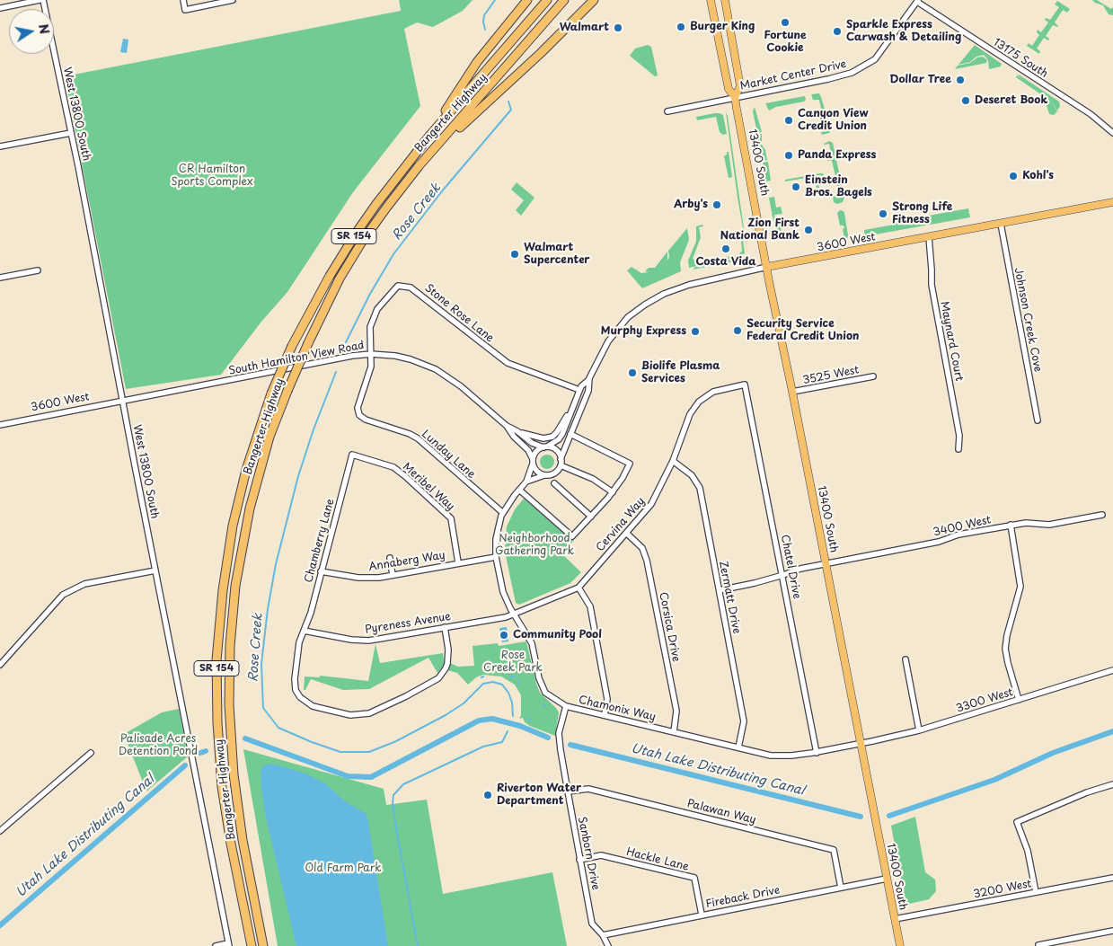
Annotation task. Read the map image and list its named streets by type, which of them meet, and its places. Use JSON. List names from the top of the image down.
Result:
{
  "streets": {
    "highway": ["Bangerter Highway", "SR 154"],
    "main road": ["13400 South", "3600 West"],
    "street": [
      "13175 South",
      "Market Center Drive",
      "West 13800 South",
      "Stone Rose Lane",
      "Johnson Creek Cove",
      "Maynard Court",
      "South Hamilton View Road",
      "3525 West",
      "Lunday Lane",
      "Meribel Way",
      "Cervina Way",
      "3400 West",
      "Chamberry Lane",
      "Annaberg Way",
      "Chatel Drive",
      "Zermatt Drive",
      "Pyreness Avenue",
      "Corsica Drive",
      "3300 West",
      "Chamonix Way",
      "Palawan Way",
      "Sanborn Drive",
      "Hackle Lane",
      "3200 West",
      "Fireback Drive"
    ]
  },
  "crossings": [
    ["13175 South", "Market Center Drive"],
    ["Market Center Drive", "13400 South"],
    ["West 13800 South", "3600 West"],
    ["West 13800 South", "South Hamilton View Road"],
    ["13400 South", "3600 West"],
    ["13400 South", "3525 West"],
    ["13400 South", "3400 West"],
    ["13400 South", "3300 West"],
    ["13400 South", "Chamonix Way"],
    ["13400 South", "3200 West"],
    ["13400 South", "Fireback Drive"],
    ["3600 West", "Johnson Creek Cove"],
    ["3600 West", "Maynard Court"],
    ["3600 West", "South Hamilton View Road"],
    ["Stone Rose Lane", "South Hamilton View Road"],
    ["Stone Rose Lane", "Lunday Lane"],
    ["South Hamilton View Road", "Lunday Lane"],
    ["South Hamilton View Road", "Chamonix Way"],
    ["Lunday Lane", "Chamonix Way"],
    ["Meribel Way", "Chamberry Lane"],
    ["Meribel Way", "Annaberg Way"],
    ["Cervina Way", "Chatel Drive"],
    ["Cervina Way", "Zermatt Drive"],
    ["Cervina Way", "Pyreness Avenue"],
    ["Cervina Way", "Corsica Drive"],
    ["Cervina Way", "Chamonix Way"],
    ["3400 West", "Chatel Drive"],
    ["3400 West", "Zermatt Drive"],
    ["Chamberry Lane", "Annaberg Way"],
    ["Chamberry Lane", "Pyreness Avenue"],
    ["Annaberg Way", "Chamonix Way"],
    ["Chatel Drive", "Chamonix Way"],
    ["Zermatt Drive", "Chamonix Way"],
    ["Pyreness Avenue", "Chamonix Way"],
    ["Corsica Drive", "Chamonix Way"],
    ["3300 West", "Chamonix Way"],
    ["Chamonix Way", "Sanborn Drive"],
    ["Palawan Way", "Sanborn Drive"],
    ["Palawan Way", "Fireback Drive"],
    ["Sanborn Drive", "Hackle Lane"],
    ["Sanborn Drive", "Fireback Drive"],
    ["Hackle Lane", "Fireback Drive"]
  ],
  "water": ["Rose Creek", "Utah Lake Distributing Canal"],
  "parks": [
    "CR Hamilton Sports Complex",
    "Neighborhood Gathering Park",
    "Rose Creek Park",
    "Palisade Acres Detention Pond",
    "Old Farm Park"
  ],
  "places": [
    "Fortune Cookie",
    "Burger King",
    "Walmart",
    "Sparkle Express Carwash & Detailing",
    "Dollar Tree",
    "Deseret Book",
    "Canyon View Credit Union",
    "Panda Express",
    "Kohl's",
    "Einstein Bros. Bagels",
    "Arby's",
    "Strong Life Fitness",
    "Zion First National Bank",
    "Costa Vida",
    "Walmart Supercenter",
    "Security Service Federal Credit Union",
    "Murphy Express",
    "Biolife Plasma Services",
    "Community Pool",
    "Riverton Water Department"
  ],
  "north": "right"
}
